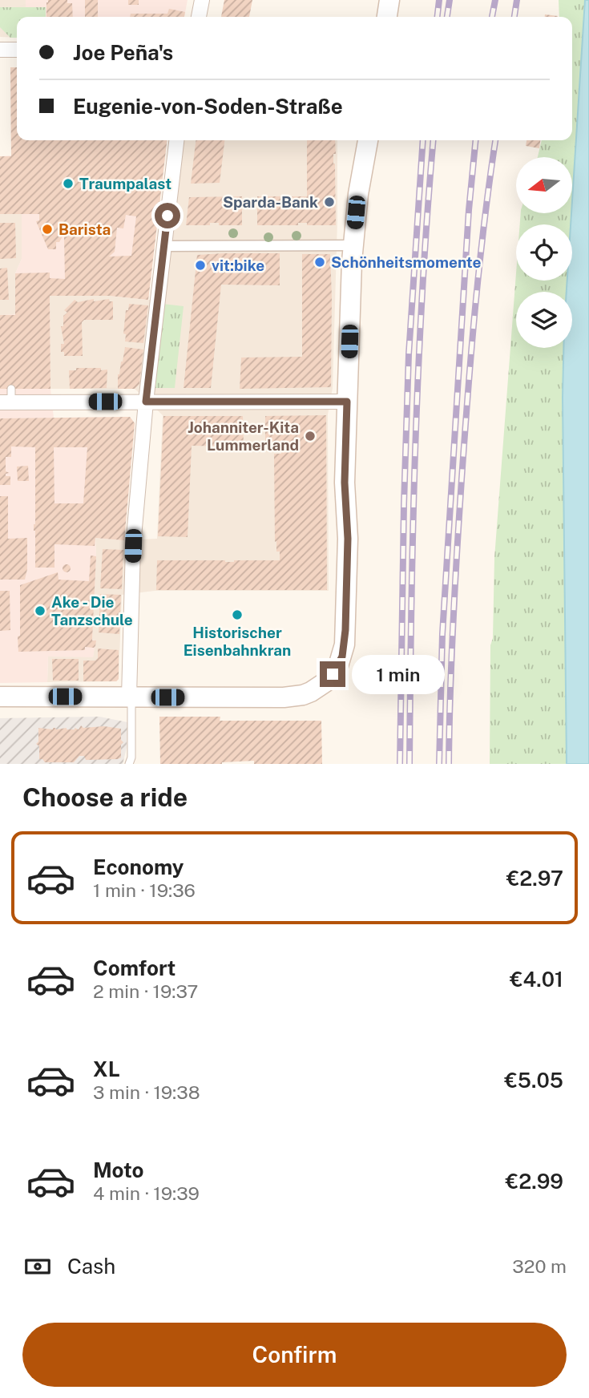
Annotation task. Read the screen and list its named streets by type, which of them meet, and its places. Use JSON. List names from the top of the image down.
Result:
{
  "places": [
    "Traumpalast",
    "Sparda-Bank",
    "Barista",
    "Schönheitsmomente",
    "vit:bike",
    "Johanniter-Kita Lummerland",
    "Ake - Die Tanzschule",
    "Historischer Eisenbahnkran"
  ],
  "north": "left",
  "page": {
    "banner": ["Joe Peña's", "Eugenie-von-Soden-Straße"],
    "bubble": "1 min",
    "heading": "Choose a ride",
    "list": [
      {
        "name": "Economy",
        "note": "1 min · 19:36",
        "value": "€2.97"
      },
      {
        "name": "Comfort",
        "note": "2 min · 19:37",
        "value": "€4.01"
      },
      {
        "name": "XL",
        "note": "3 min · 19:38",
        "value": "€5.05"
      },
      {
        "name": "Moto",
        "note": "4 min · 19:39",
        "value": "€2.99"
      }
    ],
    "pay": ["Cash", "320 m"],
    "buttons": "Confirm"
  }
}
